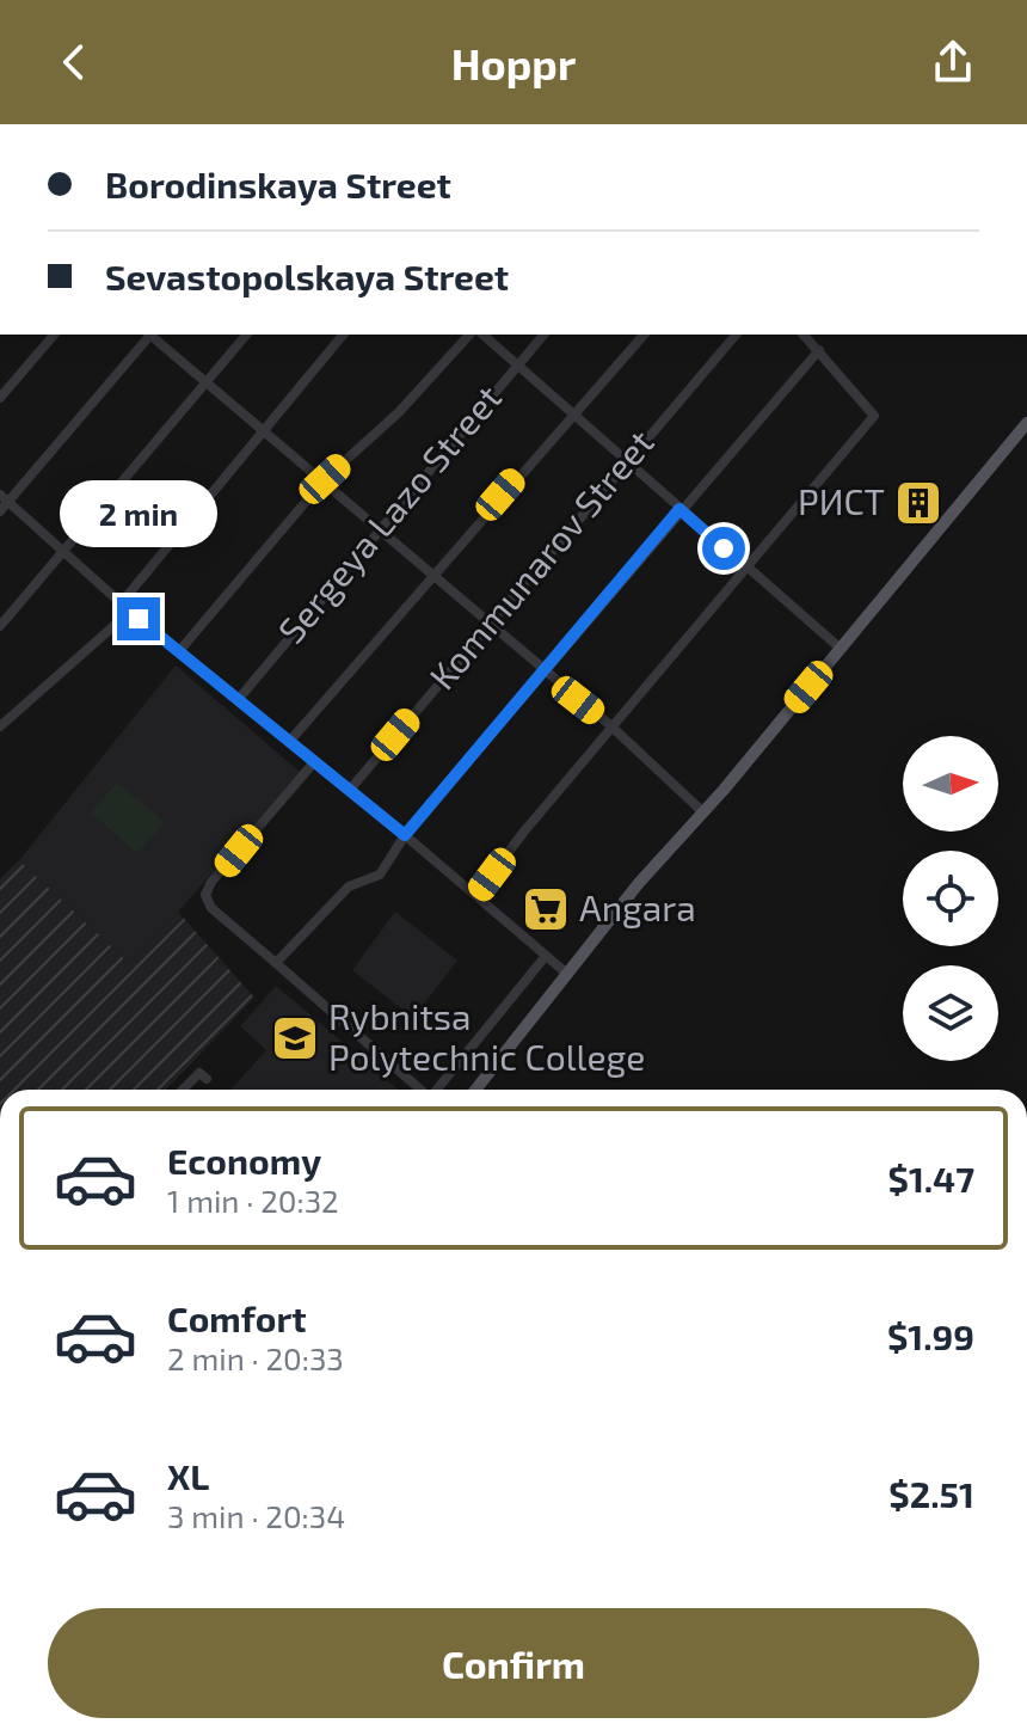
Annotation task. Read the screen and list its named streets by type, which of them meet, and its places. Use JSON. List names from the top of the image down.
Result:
{
  "streets": {
    "street": ["Sergeya Lazo Street", "Kommunarov Street"]
  },
  "places": {
    "building": ["РИСТ"],
    "supermarket": ["Angara"],
    "school or university": ["Rybnitsa Polytechnic College"]
  },
  "north": "right",
  "page": {
    "header": "Hoppr",
    "banner": ["Borodinskaya Street", "Sevastopolskaya Street"],
    "bubble": "2 min",
    "list": [
      {
        "name": "Economy",
        "note": "1 min · 20:32",
        "value": "$1.47"
      },
      {
        "name": "Comfort",
        "note": "2 min · 20:33",
        "value": "$1.99"
      },
      {
        "name": "XL",
        "note": "3 min · 20:34",
        "value": "$2.51"
      }
    ],
    "buttons": "Confirm"
  }
}
